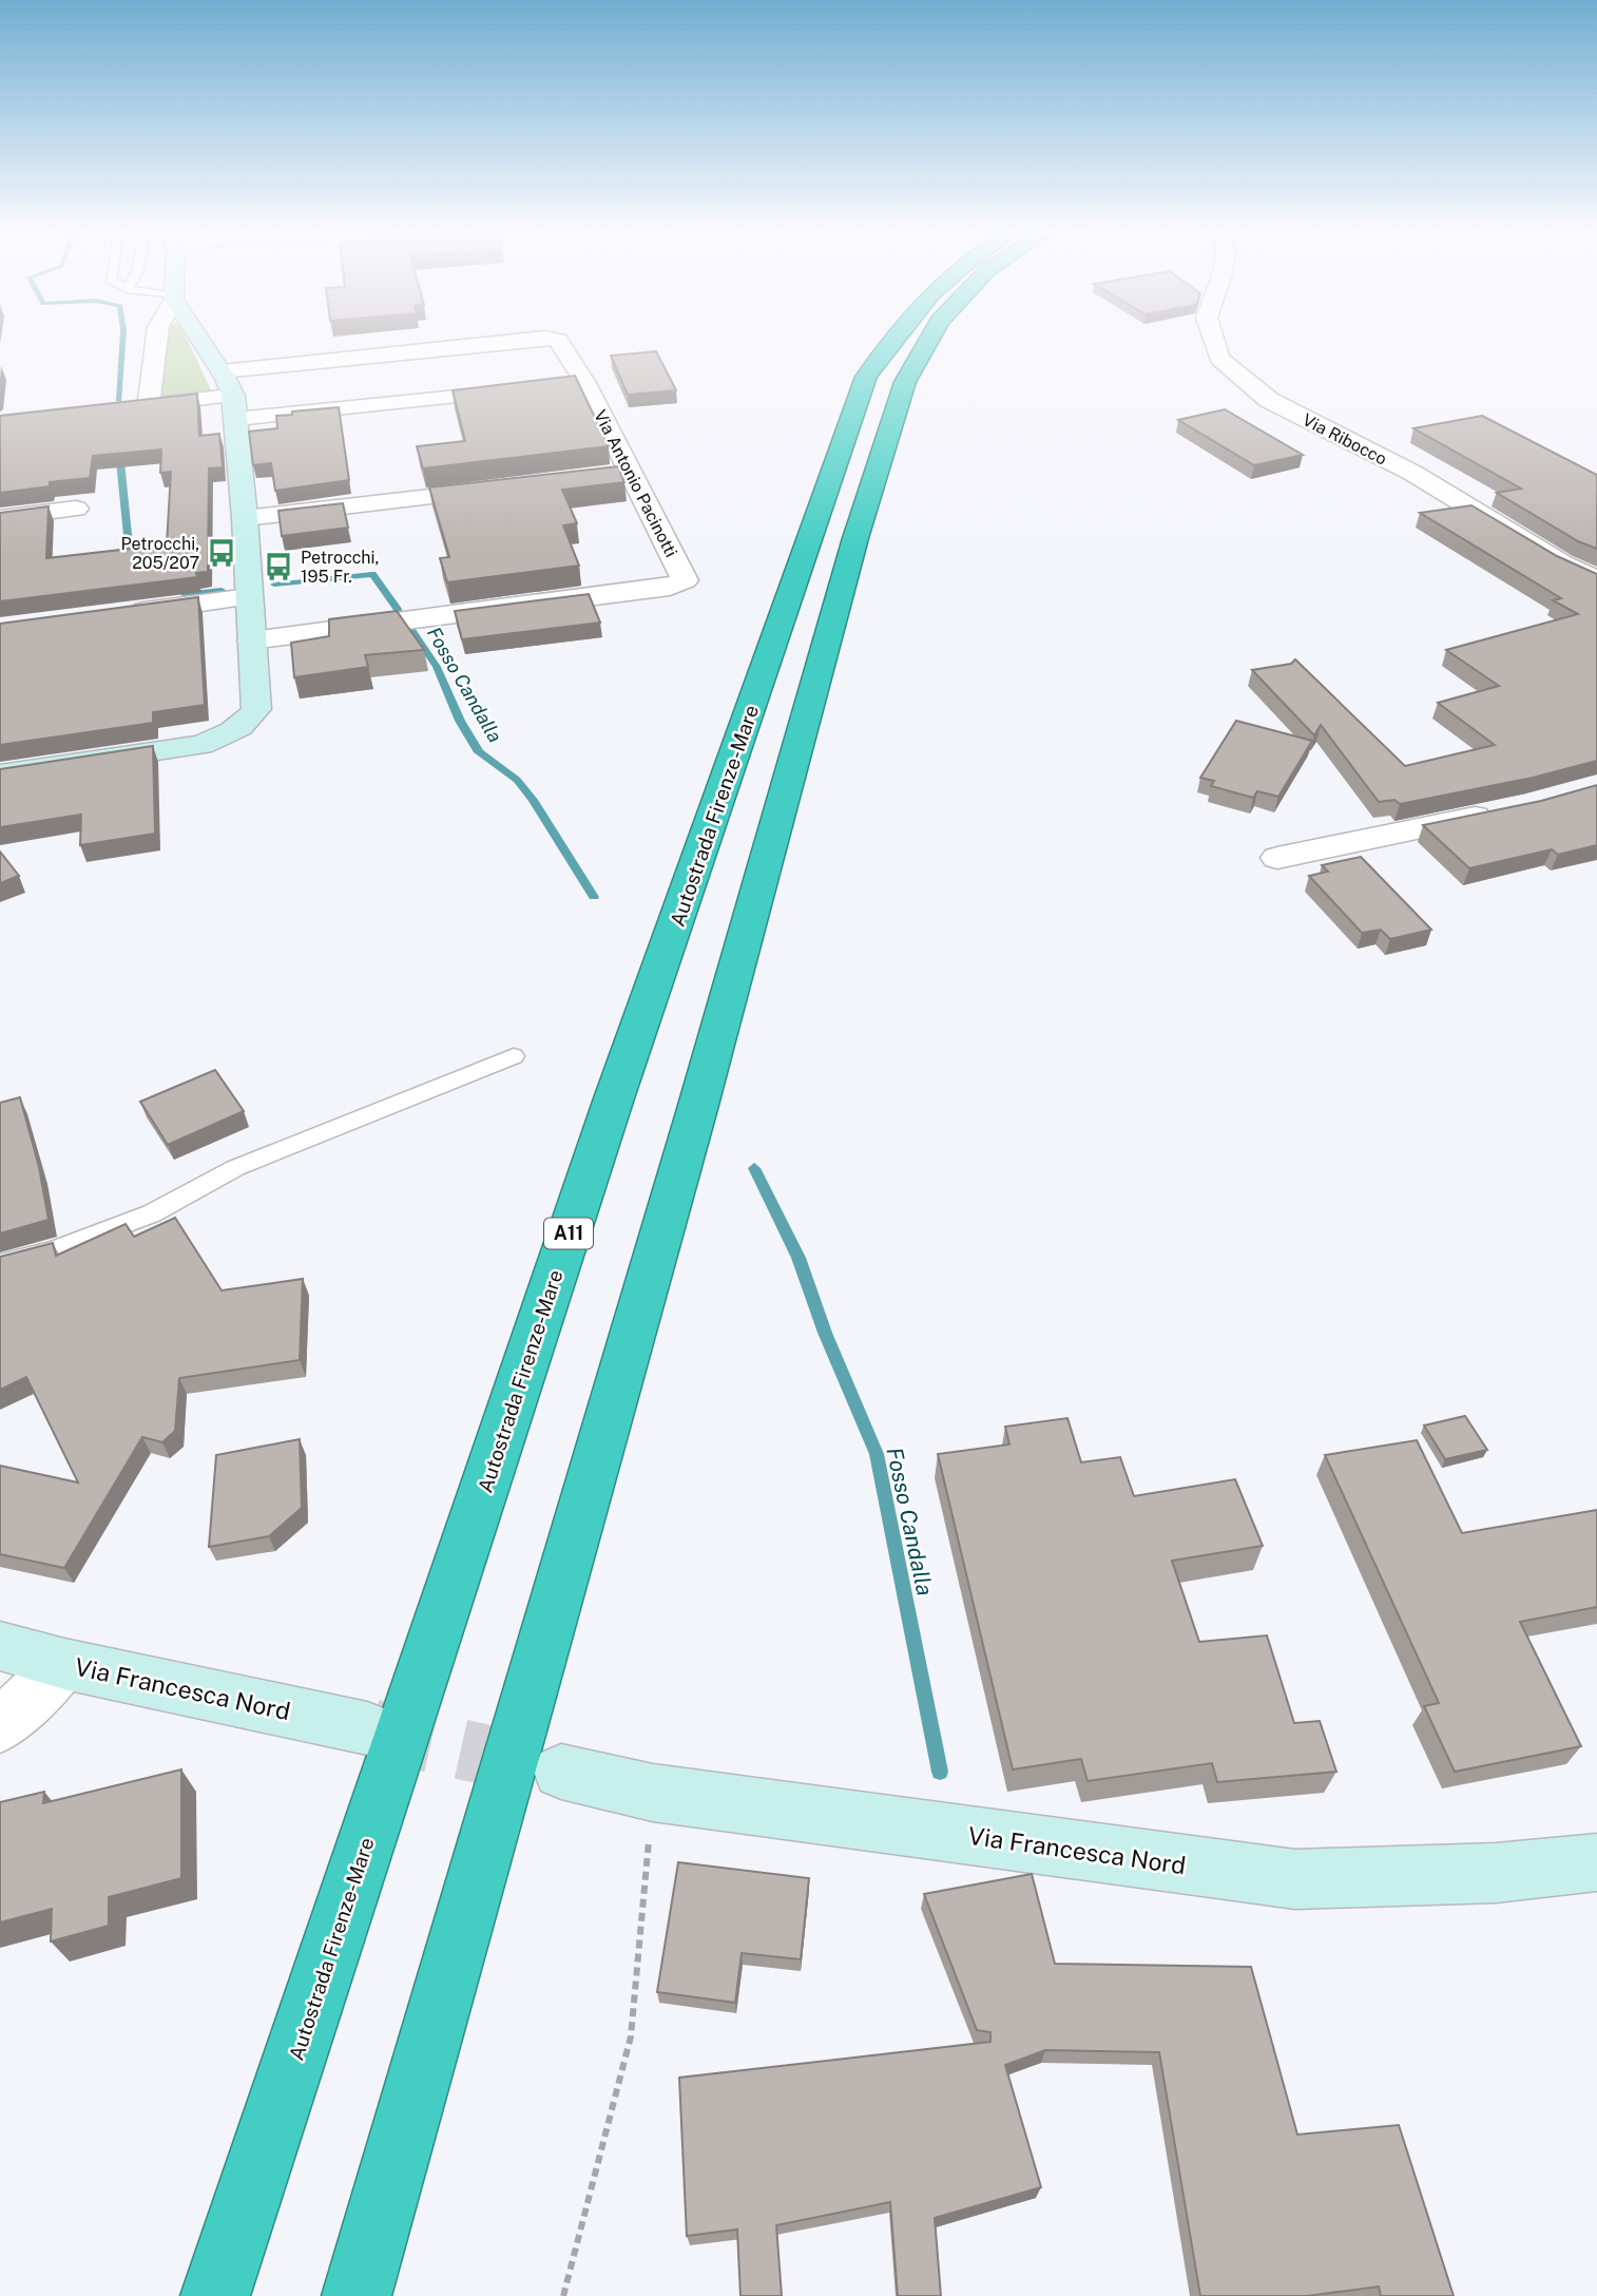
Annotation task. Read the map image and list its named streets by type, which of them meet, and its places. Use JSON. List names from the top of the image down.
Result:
{
  "streets": {
    "highway": ["Autostrada Firenze-Mare", "A11"],
    "main road": ["Via Francesca Nord"],
    "street": ["Via Ribocco", "Via Antonio Pacinotti"]
  },
  "water": ["Fosso Candalla"],
  "places": {
    "bus stop": ["Petrocchi, 205/207", "Petrocchi, 195 Fr."]
  }
}
